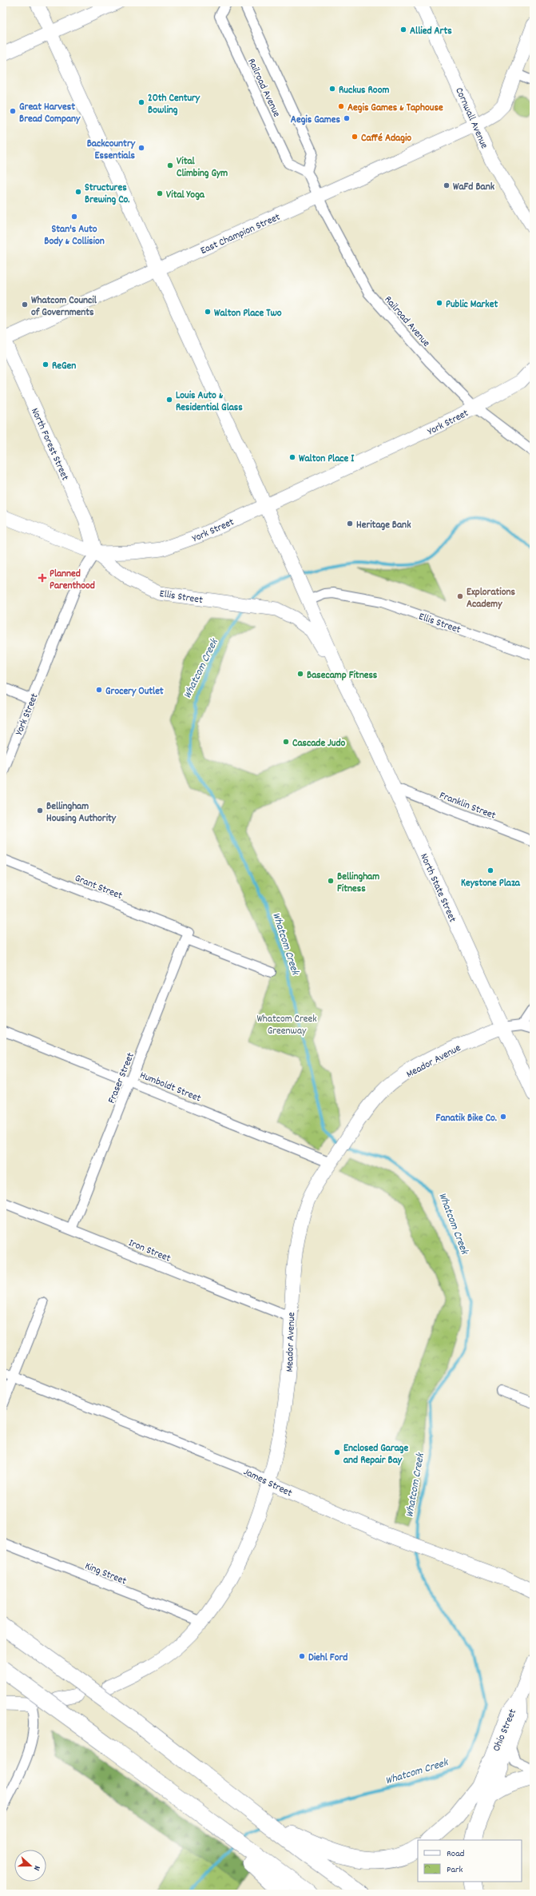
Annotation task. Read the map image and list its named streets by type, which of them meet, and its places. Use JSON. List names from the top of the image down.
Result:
{
  "streets": {
    "street": [
      "Railroad Avenue",
      "Cornwall Avenue",
      "East Champion Street",
      "York Street",
      "North Forest Street",
      "Ellis Street",
      "Franklin Street",
      "Grant Street",
      "North State Street",
      "Meador Avenue",
      "Fraser Street",
      "Humboldt Street",
      "Iron Street",
      "James Street",
      "King Street",
      "Ohio Street"
    ]
  },
  "crossings": [
    ["Railroad Avenue", "East Champion Street"],
    ["Railroad Avenue", "York Street"],
    ["Cornwall Avenue", "East Champion Street"],
    ["East Champion Street", "North Forest Street"],
    ["York Street", "North Forest Street"],
    ["York Street", "Ellis Street"],
    ["North Forest Street", "Ellis Street"],
    ["Ellis Street", "North State Street"],
    ["Franklin Street", "North State Street"],
    ["Grant Street", "Fraser Street"],
    ["North State Street", "Meador Avenue"],
    ["Meador Avenue", "Humboldt Street"],
    ["Meador Avenue", "Iron Street"],
    ["Meador Avenue", "James Street"],
    ["Meador Avenue", "King Street"],
    ["Fraser Street", "Humboldt Street"],
    ["Fraser Street", "Iron Street"]
  ],
  "water": ["Whatcom Creek"],
  "parks": ["Whatcom Creek Greenway"],
  "places": {
    "other": [
      "Allied Arts",
      "Ruckus Room",
      "20th Century Bowling",
      "Aegis Games & Taphouse",
      "Great Harvest Bread Company",
      "Aegis Games",
      "Caffé Adagio",
      "Backcountry Essentials",
      "Vital Climbing Gym",
      "WaFd Bank",
      "Structures Brewing Co.",
      "Vital Yoga",
      "Stan's Auto Body & Collision",
      "Public Market",
      "Whatcom Council of Governments",
      "Walton Place Two",
      "ReGen",
      "Louis Auto & Residential Glass",
      "Walton Place I",
      "Heritage Bank",
      "Explorations Academy",
      "Basecamp Fitness",
      "Grocery Outlet",
      "Cascade Judo",
      "Bellingham Housing Authority",
      "Keystone Plaza",
      "Bellingham Fitness",
      "Fanatik Bike Co.",
      "Enclosed Garage and Repair Bay",
      "Diehl Ford"
    ],
    "health": ["Planned Parenthood"]
  },
  "legend": ["Road", "Park"],
  "north": "right"
}
